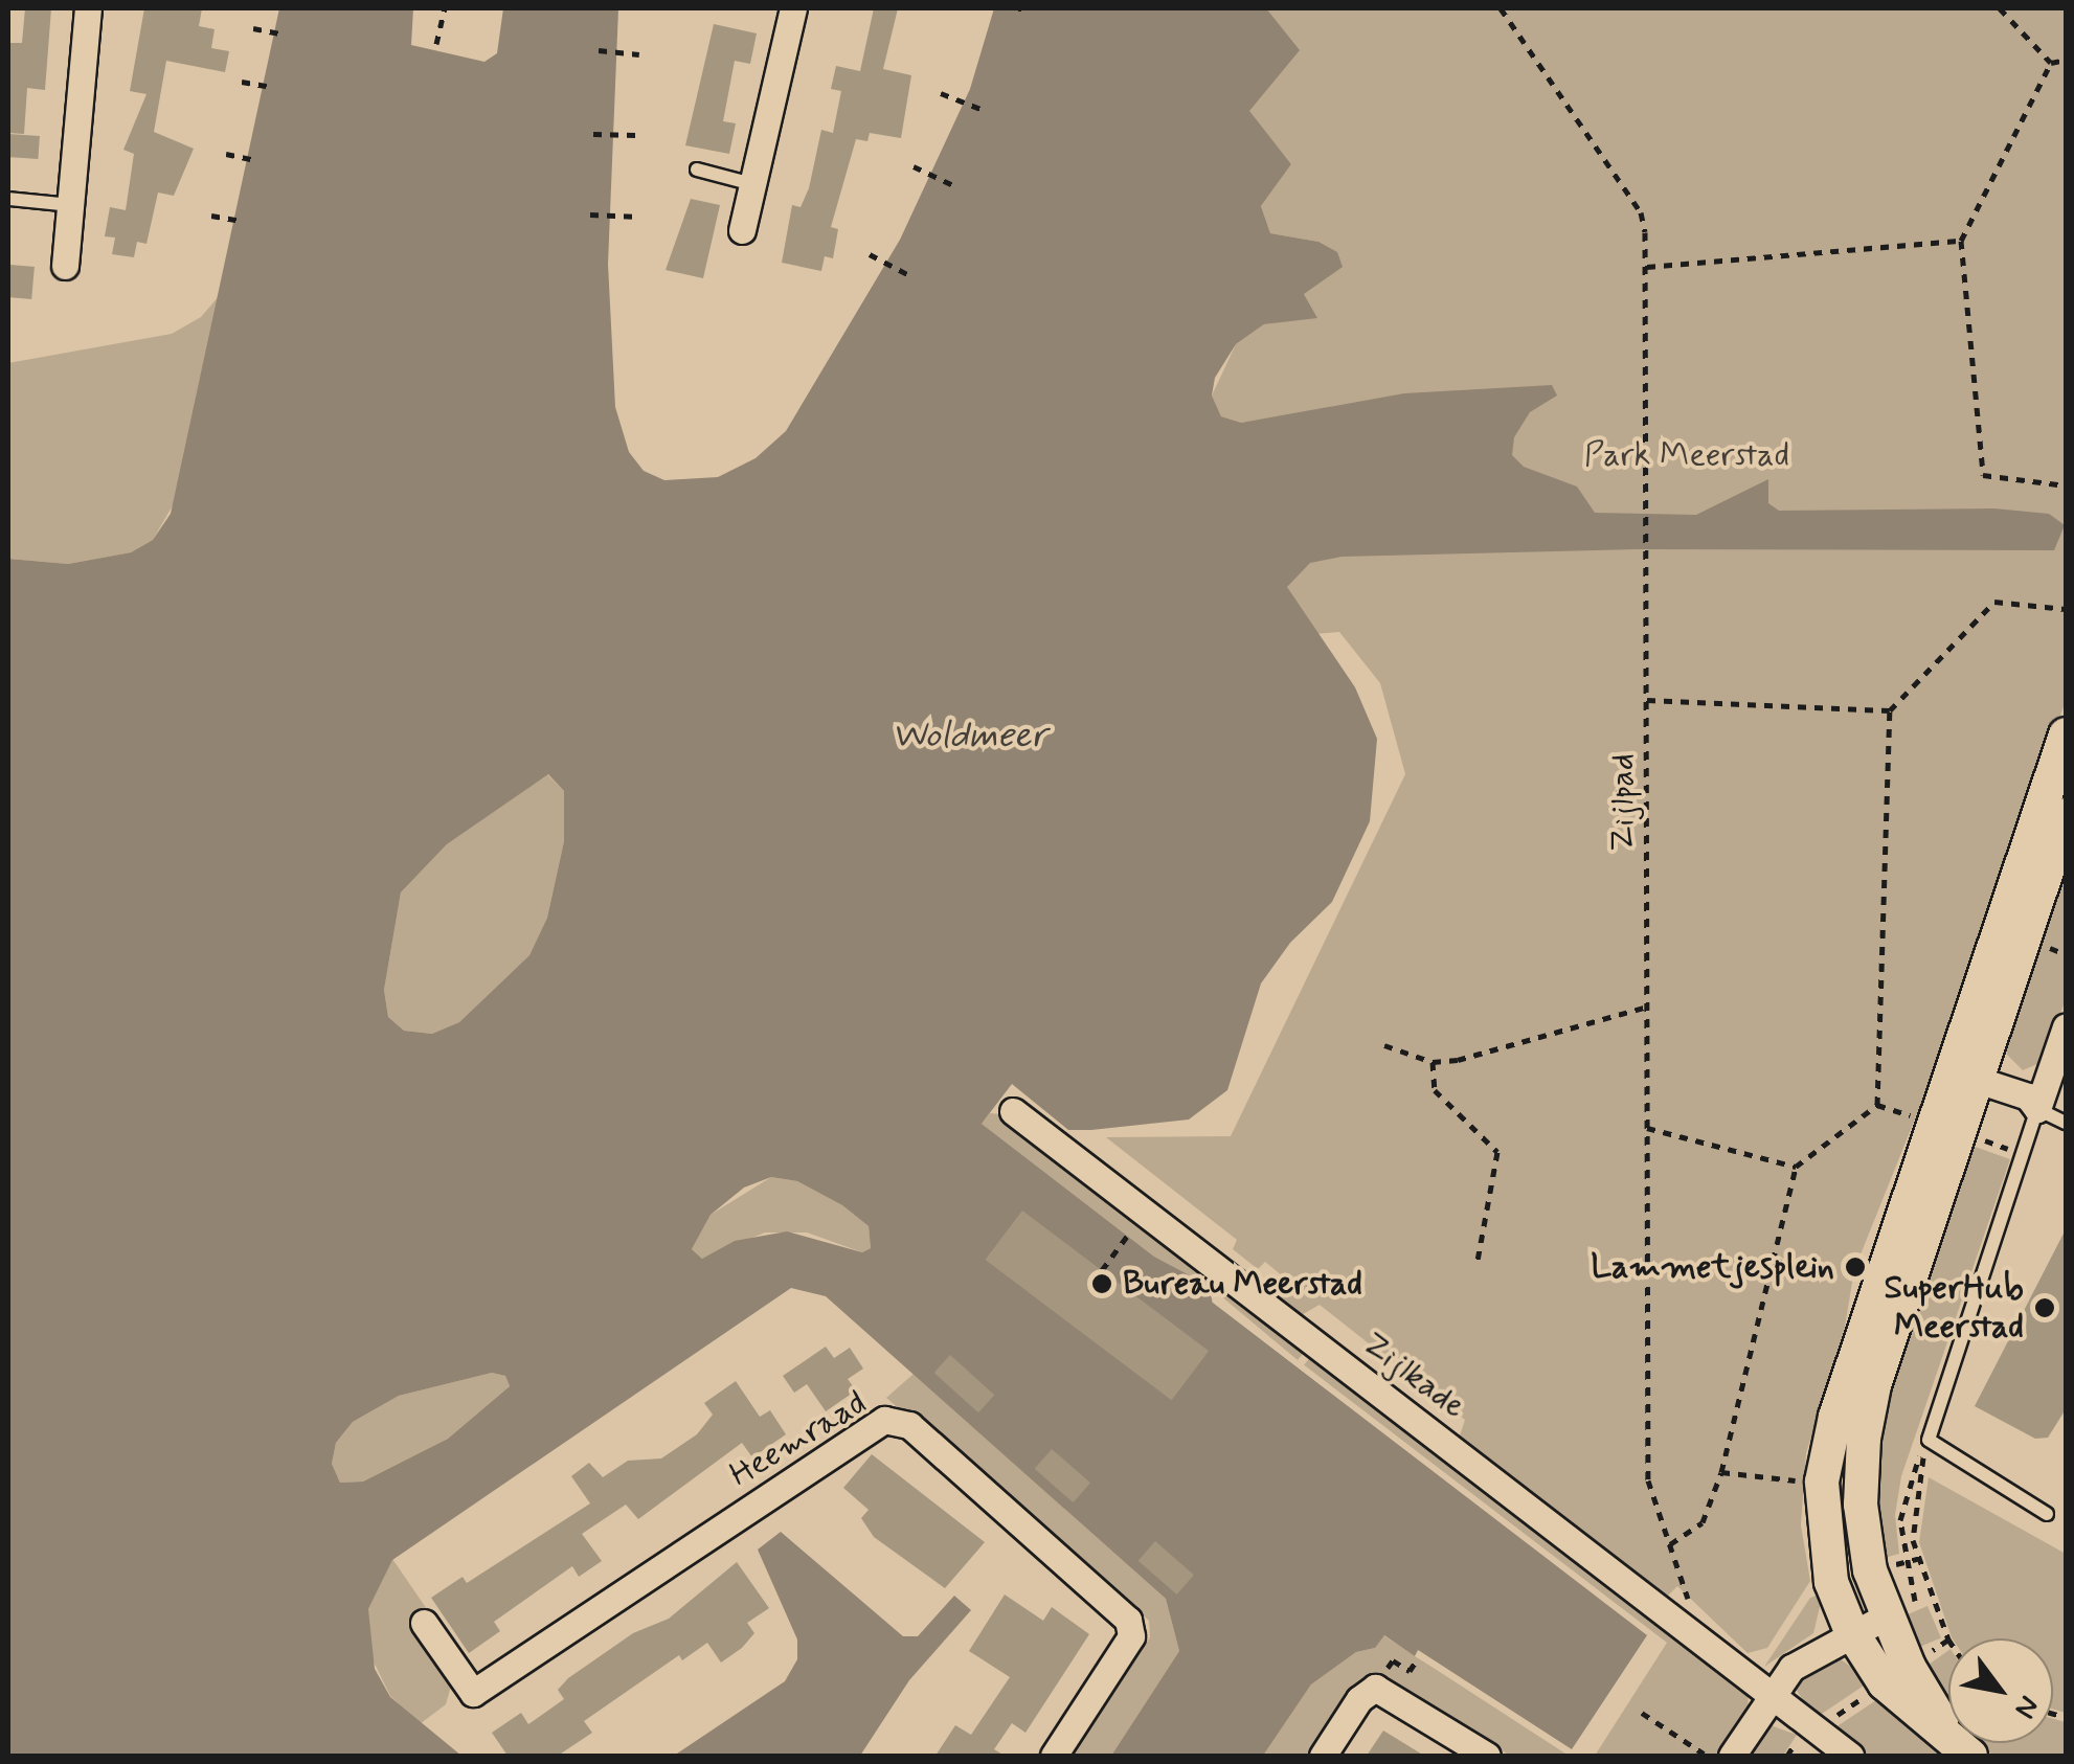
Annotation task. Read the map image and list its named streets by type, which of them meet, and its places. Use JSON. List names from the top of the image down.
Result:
{
  "streets": {
    "street": ["Zijlkade", "Heemraad"],
    "path": ["Zijlpad"]
  },
  "crossings": [
    ["Zijlpad", "Zijlkade"]
  ],
  "water": ["Woldmeer"],
  "parks": ["Park Meerstad"],
  "places": ["Lammetjesplein", "Bureau Meerstad", "SuperHub Meerstad"],
  "north": "bottom right"
}
